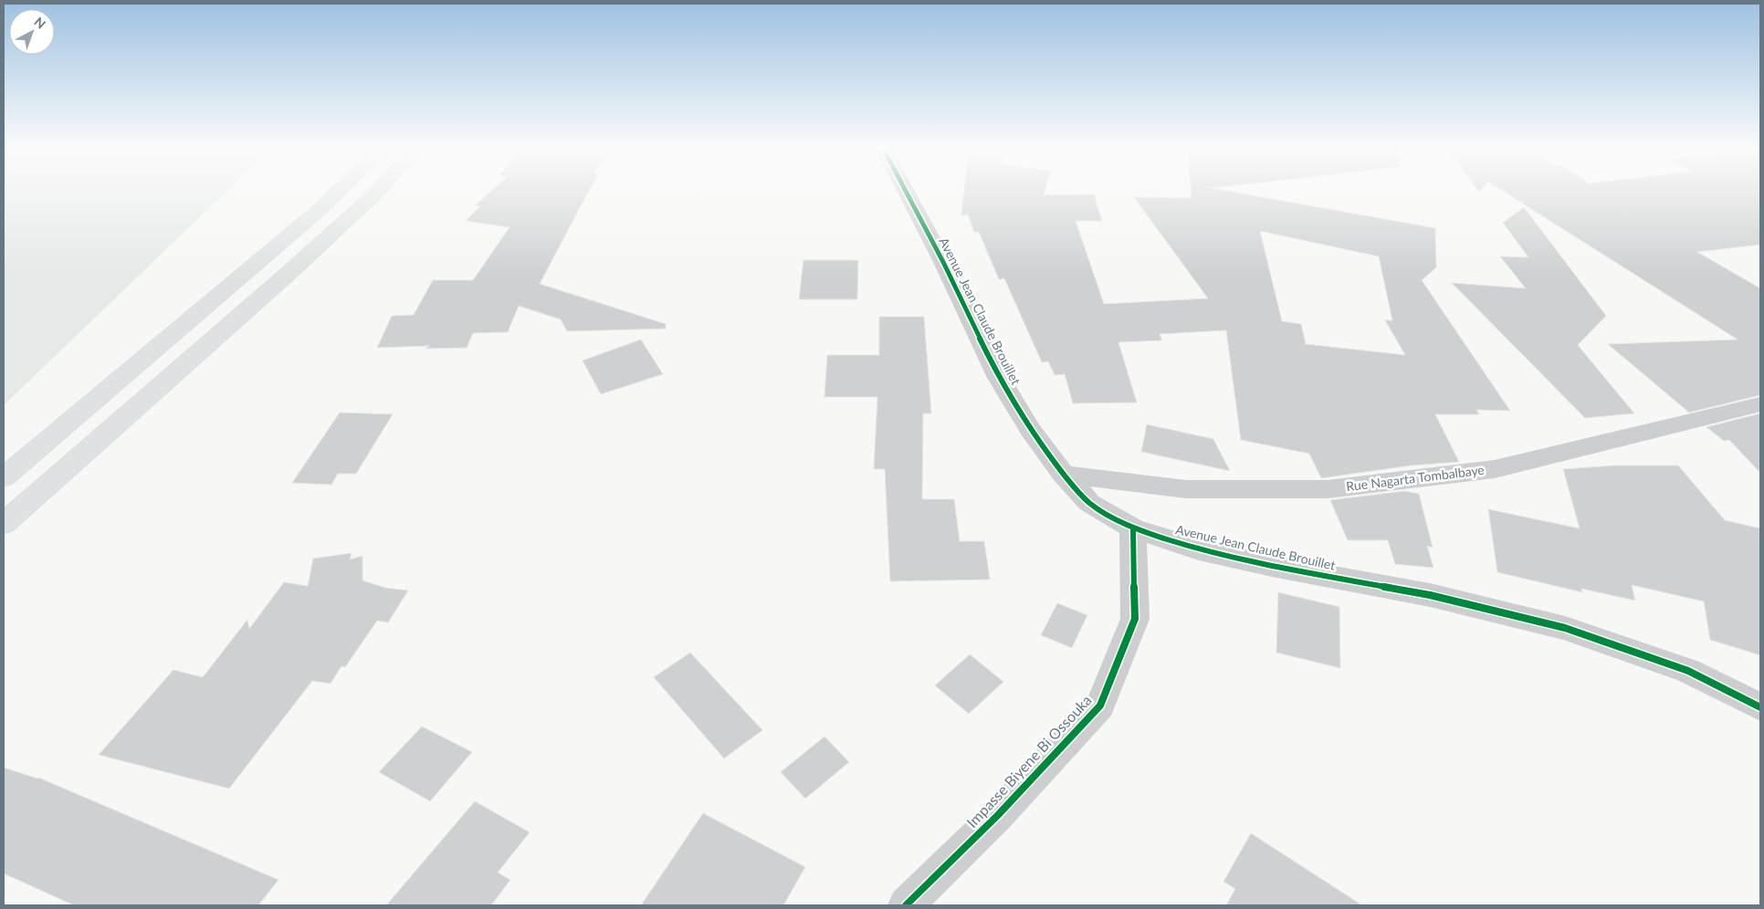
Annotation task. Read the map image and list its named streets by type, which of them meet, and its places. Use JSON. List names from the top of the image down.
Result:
{
  "streets": {
    "street": ["Avenue Jean Claude Brouillet", "Rue Nagarta Tombalbaye", "Impasse Biyene Bi Ossouka"]
  },
  "crossings": [
    ["Avenue Jean Claude Brouillet", "Rue Nagarta Tombalbaye"],
    ["Avenue Jean Claude Brouillet", "Impasse Biyene Bi Ossouka"]
  ],
  "north": "top right"
}
